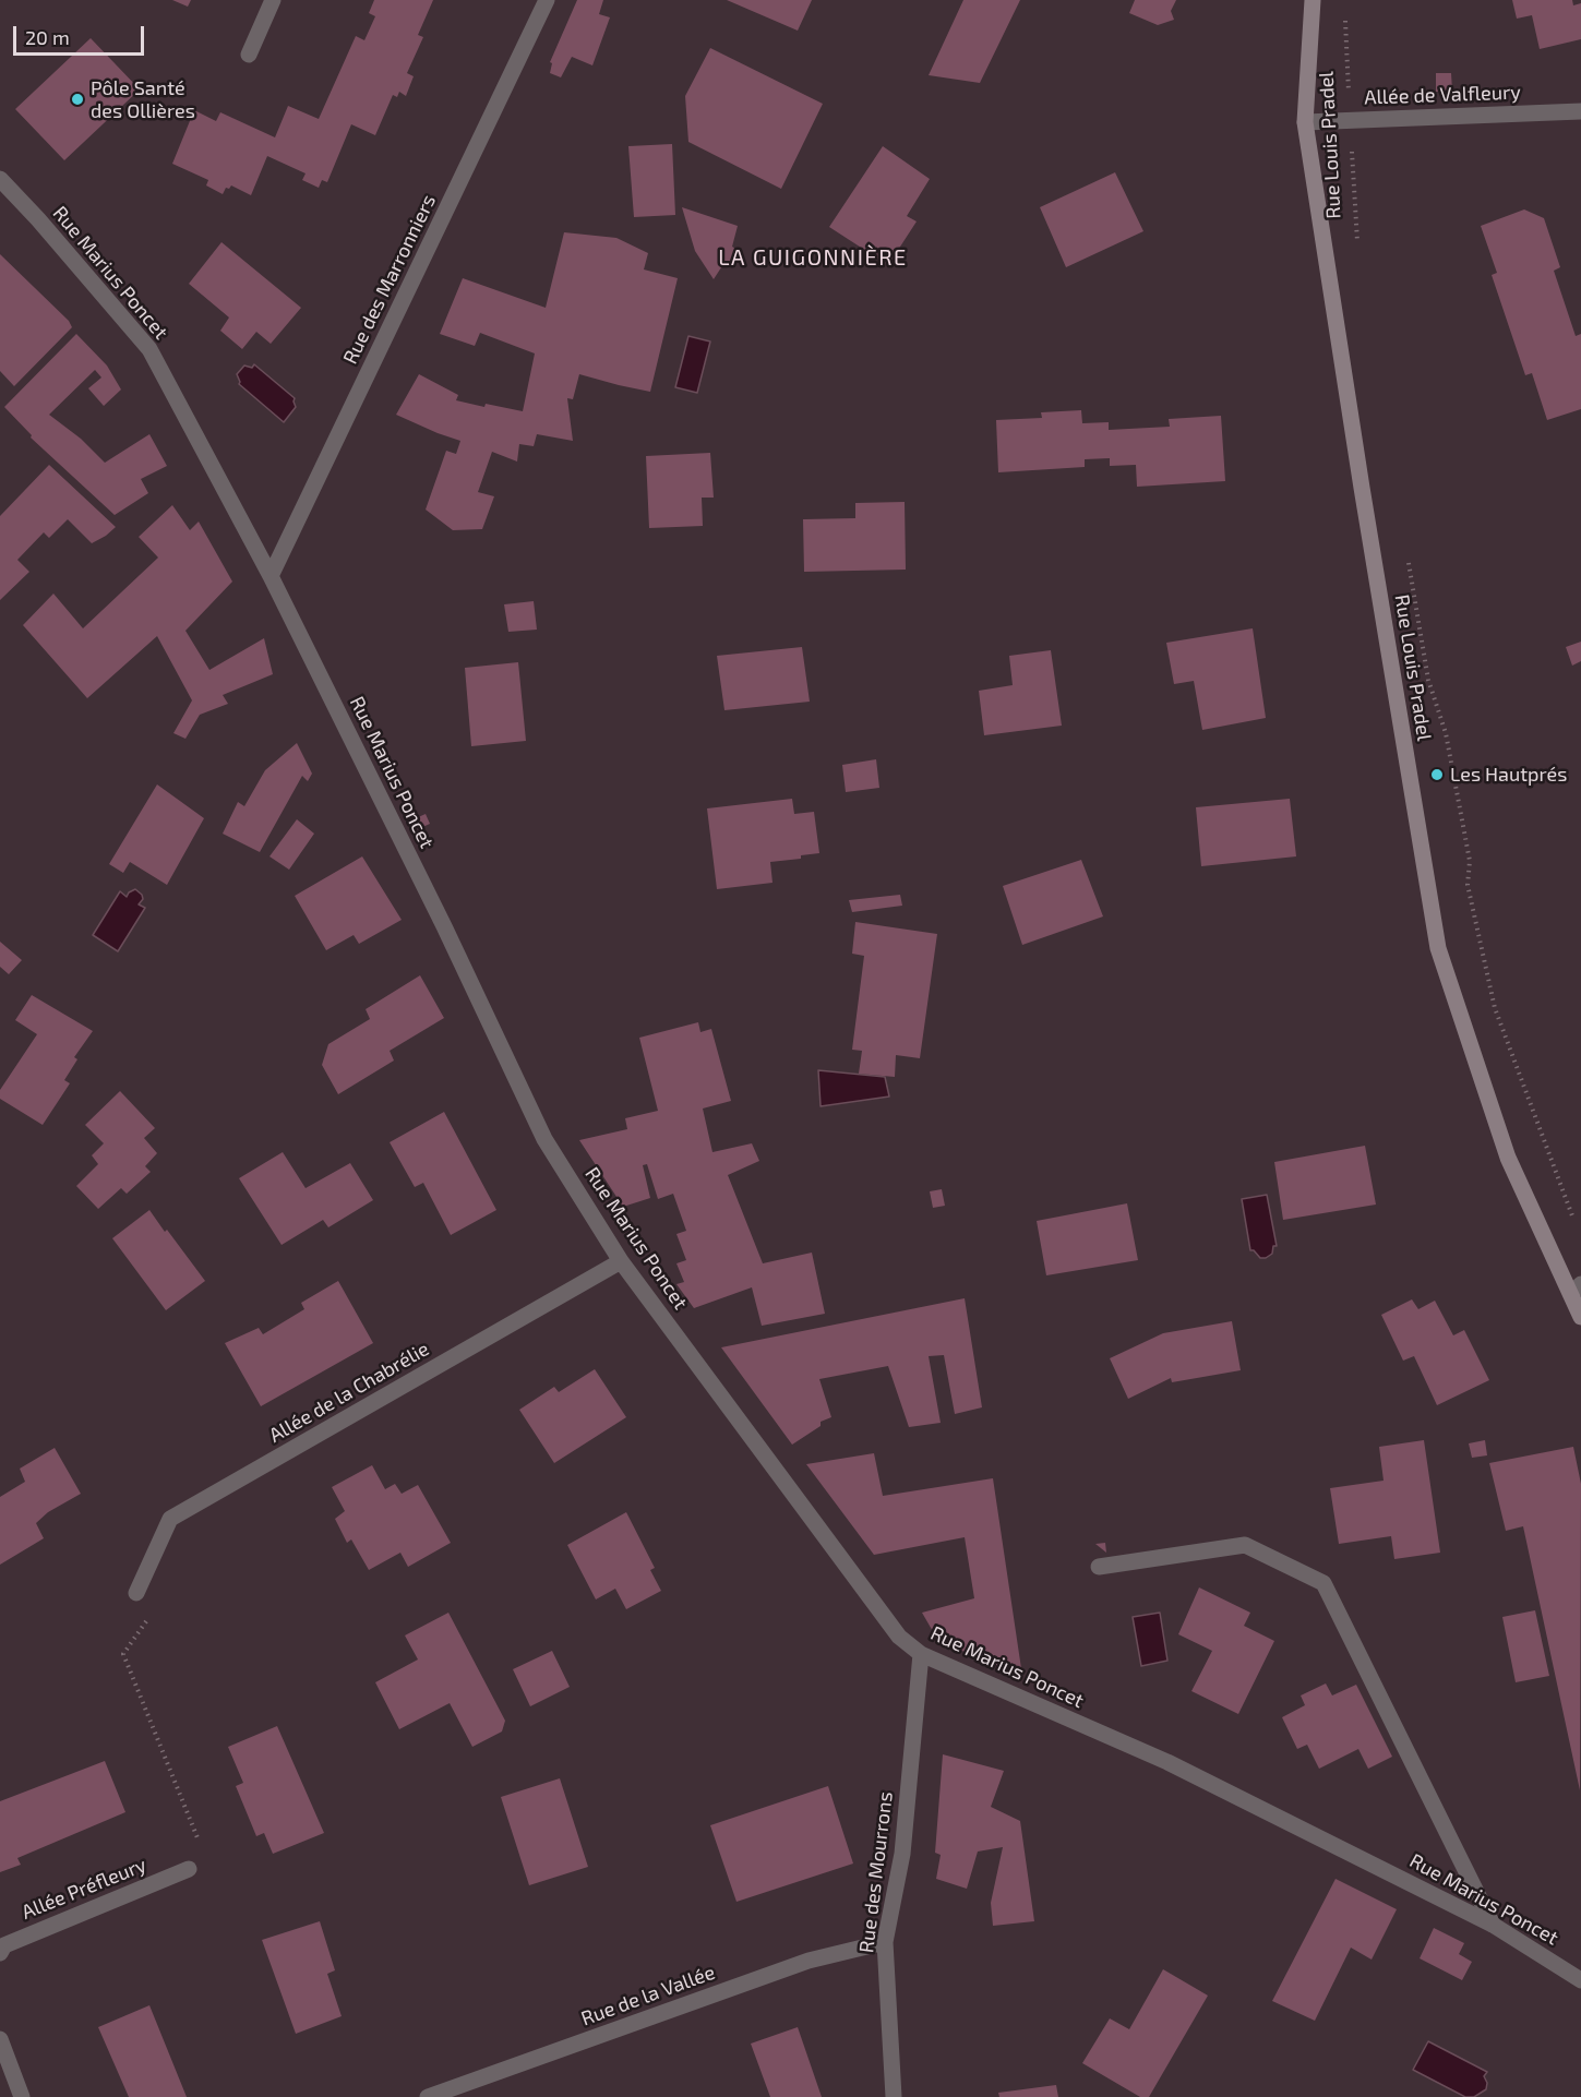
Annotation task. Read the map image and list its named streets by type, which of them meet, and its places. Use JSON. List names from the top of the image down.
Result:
{
  "streets": {
    "main road": ["Rue Louis Pradel"],
    "street": [
      "Allée de Valfleury",
      "Rue Marius Poncet",
      "Rue des Marronniers",
      "Allée de la Chabrélie",
      "Rue des Mourrons",
      "Allée Préfleury",
      "Rue de la Vallée"
    ]
  },
  "crossings": [
    ["Allée de Valfleury", "Rue Louis Pradel"],
    ["Rue Marius Poncet", "Rue des Marronniers"],
    ["Rue Marius Poncet", "Allée de la Chabrélie"],
    ["Rue Marius Poncet", "Rue des Mourrons"],
    ["Rue des Mourrons", "Rue de la Vallée"]
  ],
  "districts": ["LA GUIGONNIÈRE"],
  "places": ["Pôle Santé des Ollières", "Les Hautprés"],
  "scale_bar": "20 m"
}
